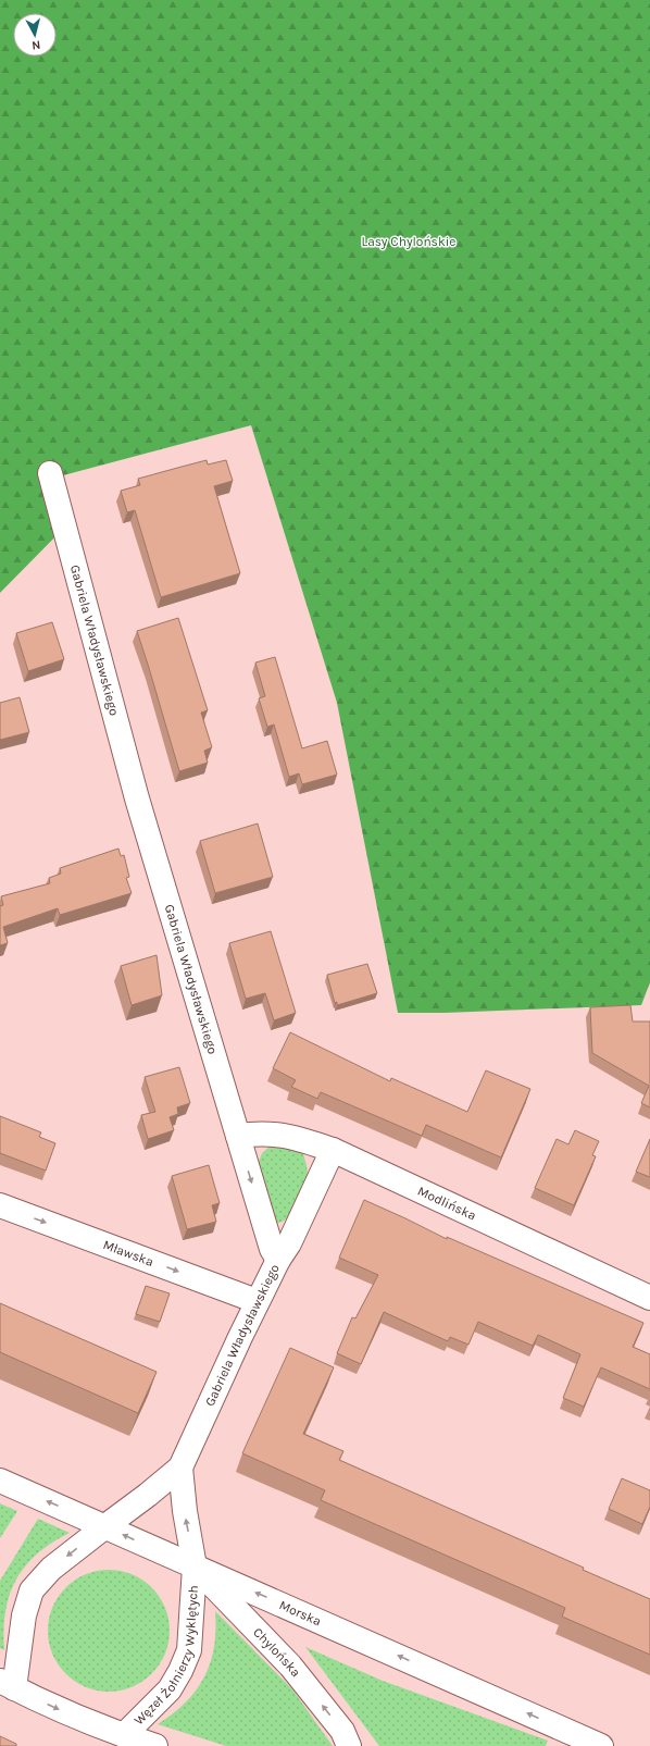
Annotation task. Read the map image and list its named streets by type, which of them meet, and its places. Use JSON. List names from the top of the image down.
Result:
{
  "streets": {
    "street": [
      "Gabriela Władysławskiego",
      "Modlińska",
      "Mławska",
      "Morska",
      "Węzeł Żołnierzy Wyklętych",
      "Chylońska"
    ]
  },
  "crossings": [
    ["Gabriela Władysławskiego", "Modlińska"],
    ["Gabriela Władysławskiego", "Mławska"],
    ["Gabriela Władysławskiego", "Morska"],
    ["Morska", "Węzeł Żołnierzy Wyklętych"],
    ["Morska", "Chylońska"],
    ["Węzeł Żołnierzy Wyklętych", "Chylońska"]
  ],
  "one_way": ["Mławska", "Morska", "Chylońska"],
  "parks": ["Lasy Chylońskie"],
  "north": "bottom"
}
